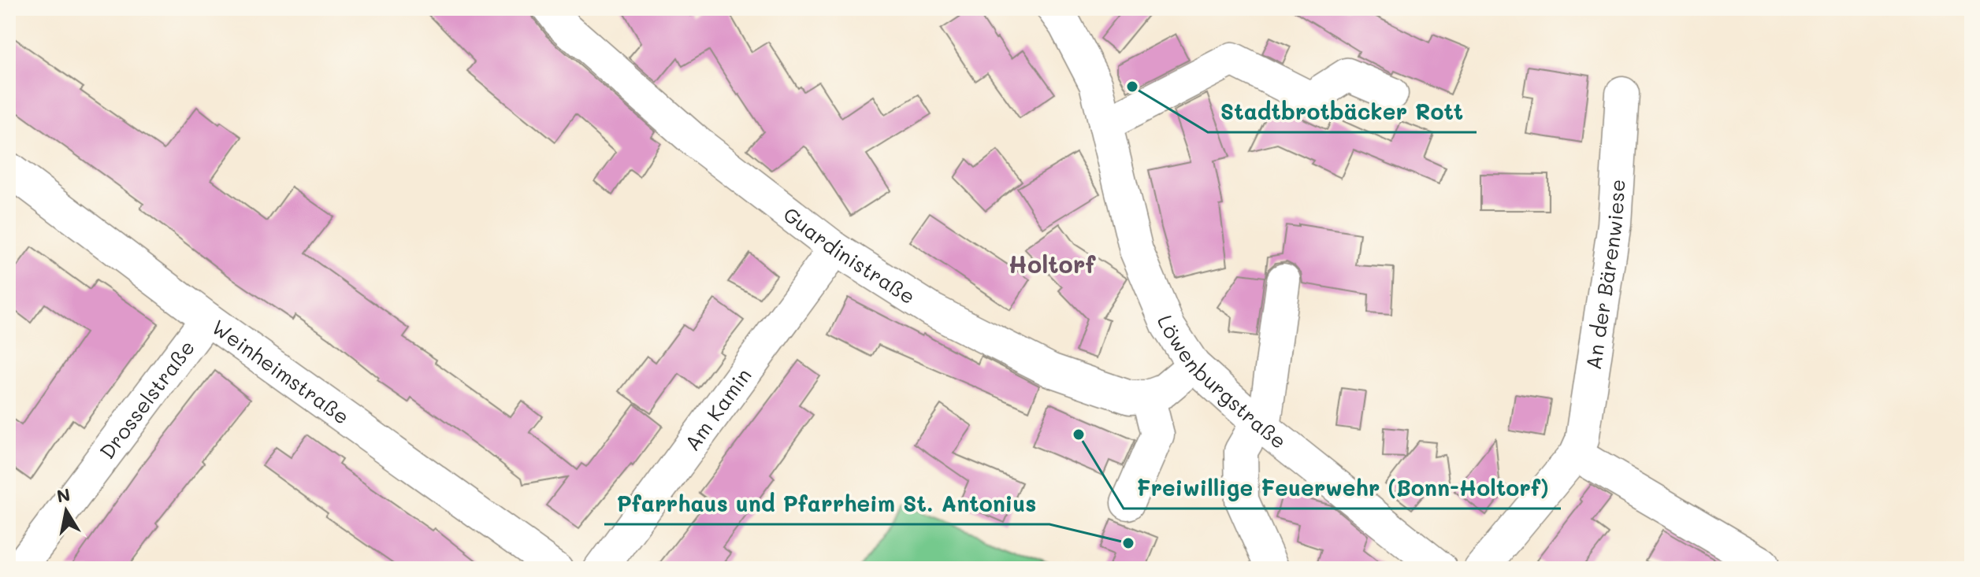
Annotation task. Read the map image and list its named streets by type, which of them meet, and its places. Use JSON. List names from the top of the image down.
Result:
{
  "streets": {
    "street": [
      "Guardinistraße",
      "An der Bärenwiese",
      "Weinheimstraße",
      "Löwenburgstraße",
      "Drosselstraße",
      "Am Kamin"
    ]
  },
  "crossings": [
    ["Guardinistraße", "Am Kamin"],
    ["Weinheimstraße", "Drosselstraße"]
  ],
  "districts": ["Holtorf"],
  "places": ["Stadtbrotbäcker Rott", "Freiwillige Feuerwehr (Bonn-Holtorf)", "Pfarrhaus und Pfarrheim St. Antonius"],
  "north": "top"
}
